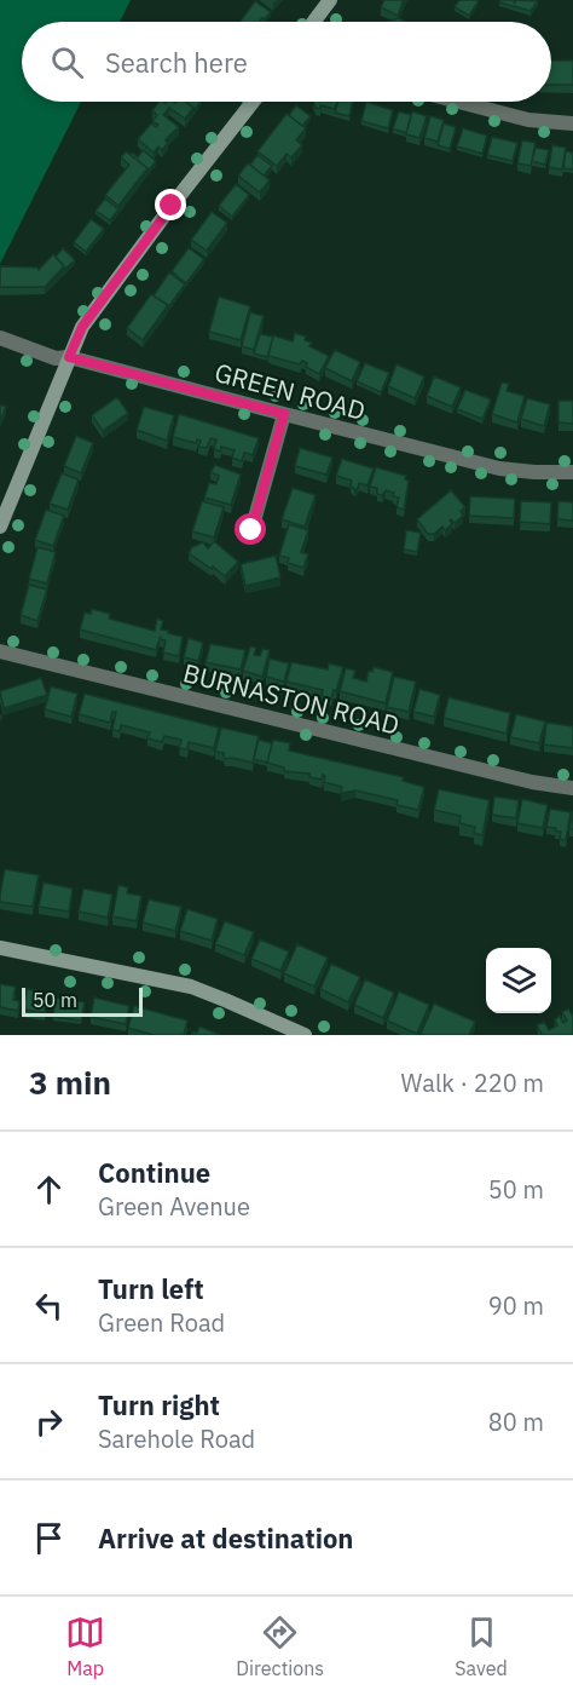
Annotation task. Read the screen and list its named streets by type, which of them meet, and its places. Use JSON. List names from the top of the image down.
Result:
{
  "streets": {
    "street": ["GREEN ROAD", "BURNASTON ROAD"]
  },
  "scale_bar": "50 m",
  "page": {
    "search": "Search here",
    "scale": "50 m",
    "heading": ["3 min", "Walk · 220 m"],
    "list": [
      ["Continue", "Green Avenue", "50 m"],
      ["Turn left", "Green Road", "90 m"],
      ["Turn right", "Sarehole Road", "80 m"],
      "Arrive at destination"
    ],
    "nav": ["Map", "Directions", "Saved"]
  }
}
